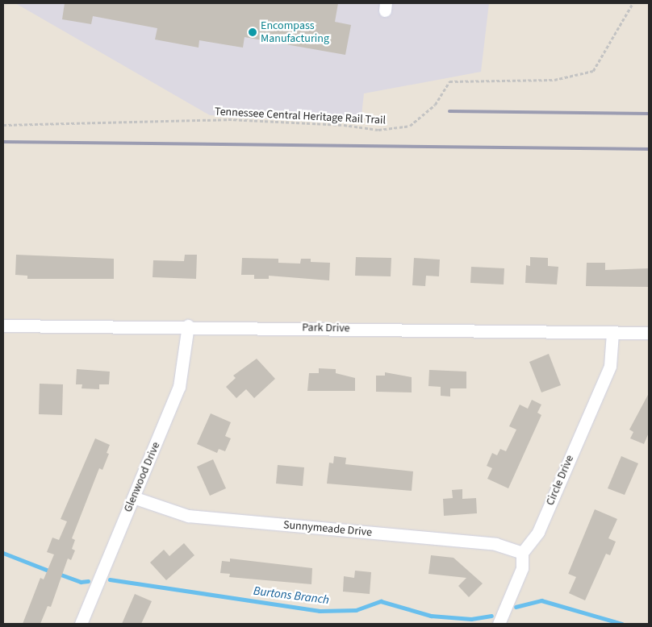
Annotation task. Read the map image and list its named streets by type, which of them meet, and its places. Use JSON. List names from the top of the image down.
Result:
{
  "streets": {
    "street": [
      "Park Drive",
      "Glenwood Drive",
      "Circle Drive",
      "Sunnymeade Drive"
    ],
    "path": ["Tennessee Central Heritage Rail Trail"]
  },
  "crossings": [
    ["Park Drive", "Glenwood Drive"],
    ["Park Drive", "Circle Drive"],
    ["Glenwood Drive", "Sunnymeade Drive"],
    ["Circle Drive", "Sunnymeade Drive"]
  ],
  "water": ["Burtons Branch"],
  "places": ["Encompass Manufacturing"]
}
